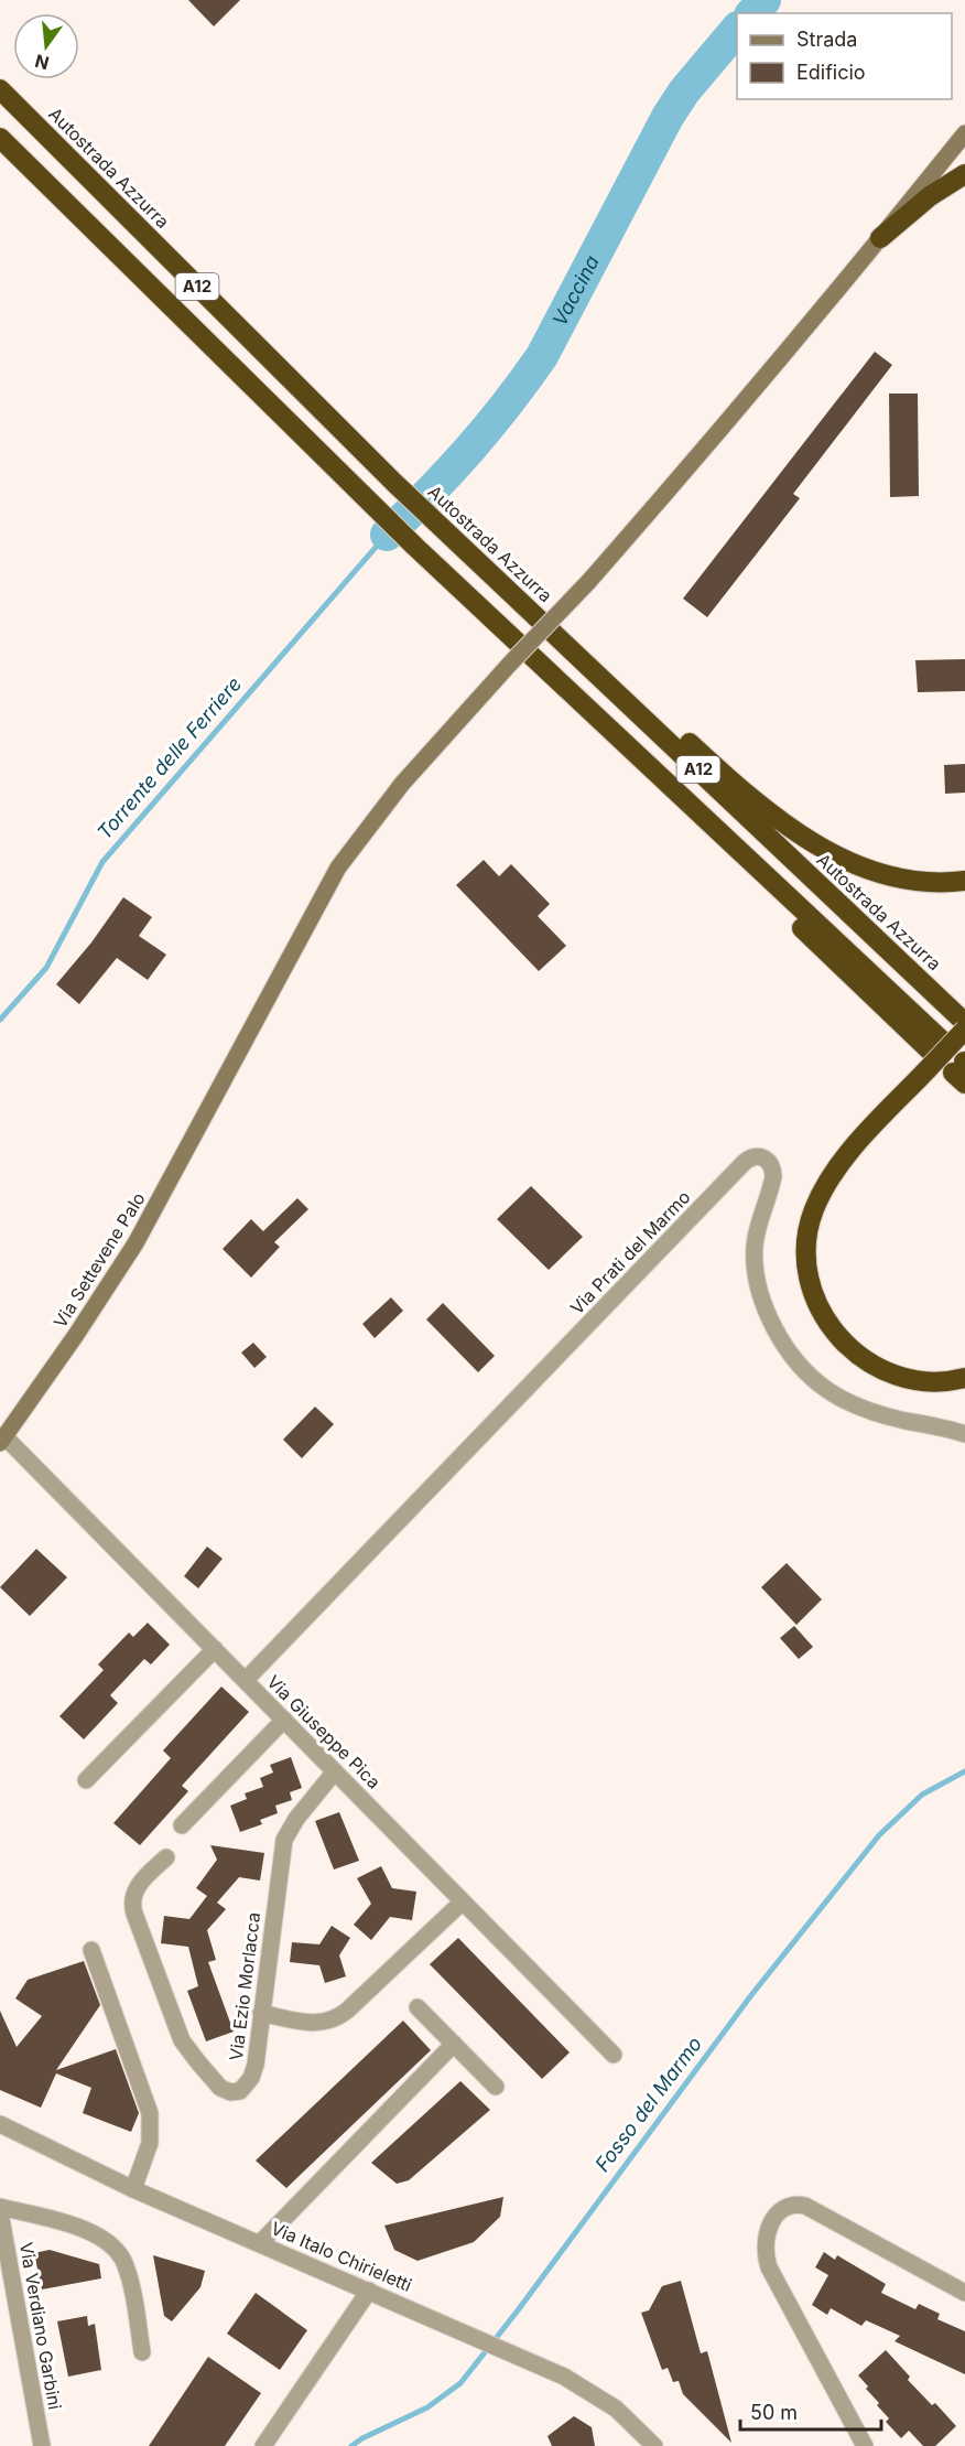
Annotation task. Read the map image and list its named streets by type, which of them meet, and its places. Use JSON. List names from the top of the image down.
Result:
{
  "streets": {
    "highway": ["Autostrada Azzurra", "A12"],
    "main road": ["Via Settevene Palo"],
    "street": [
      "Via Prati del Marmo",
      "Via Giuseppe Pica",
      "Via Ezio Morlacca",
      "Via Italo Chirieletti",
      "Via Verdiano Garbini"
    ]
  },
  "crossings": [
    ["Via Prati del Marmo", "Via Giuseppe Pica"],
    ["Via Settevene Palo", "Via Giuseppe Pica"],
    ["Via Giuseppe Pica", "Via Ezio Morlacca"]
  ],
  "water": ["Vaccina", "Torrente delle Ferriere", "Fosso del Marmo"],
  "legend": ["Strada", "Edificio"],
  "scale_bar": "50 m",
  "north": "bottom"
}
